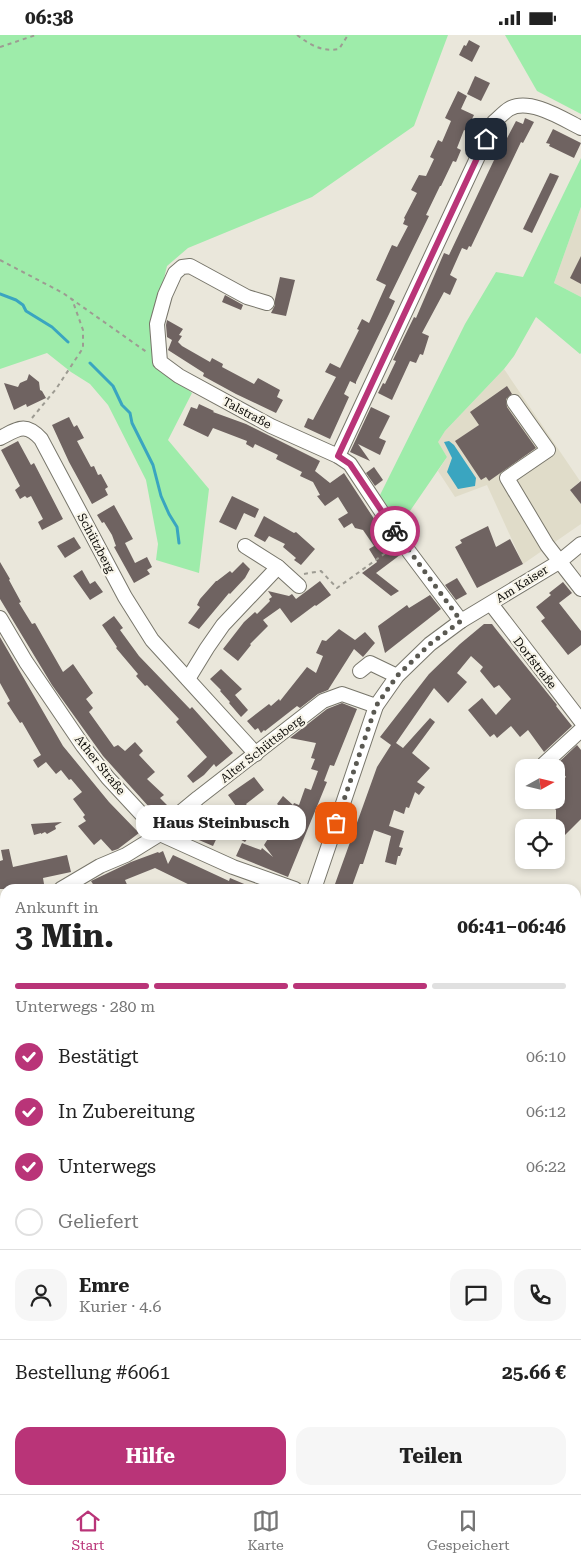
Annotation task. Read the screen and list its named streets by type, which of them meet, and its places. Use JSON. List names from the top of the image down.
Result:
{
  "streets": {
    "street": [
      "Talstraße",
      "Schützberg",
      "Am Kaiser",
      "Dorfstraße",
      "Alter Schüttsberg",
      "Ather Straße"
    ]
  },
  "crossings": [
    ["Talstraße", "Am Kaiser"],
    ["Schützberg", "Alter Schüttsberg"],
    ["Am Kaiser", "Dorfstraße"],
    ["Am Kaiser", "Alter Schüttsberg"],
    ["Alter Schüttsberg", "Ather Straße"]
  ],
  "places": ["Haus Steinbusch"],
  "north": "right",
  "page": {
    "status": "06:38",
    "bubble": "Haus Steinbusch",
    "heading": ["3 Min.", "Ankunft in", "06:41–06:46"],
    "panel": [
      "Emre",
      "Kurier · 4.6",
      "Bestellung #6061",
      "25.66 €"
    ],
    "bar": "Unterwegs · 280 m",
    "list": [
      ["Bestätigt", "06:10"],
      ["In Zubereitung", "06:12"],
      ["Unterwegs", "06:22"],
      "Geliefert"
    ],
    "buttons": ["Hilfe", "Teilen"],
    "tabs": ["Start", "Karte", "Gespeichert"]
  }
}
